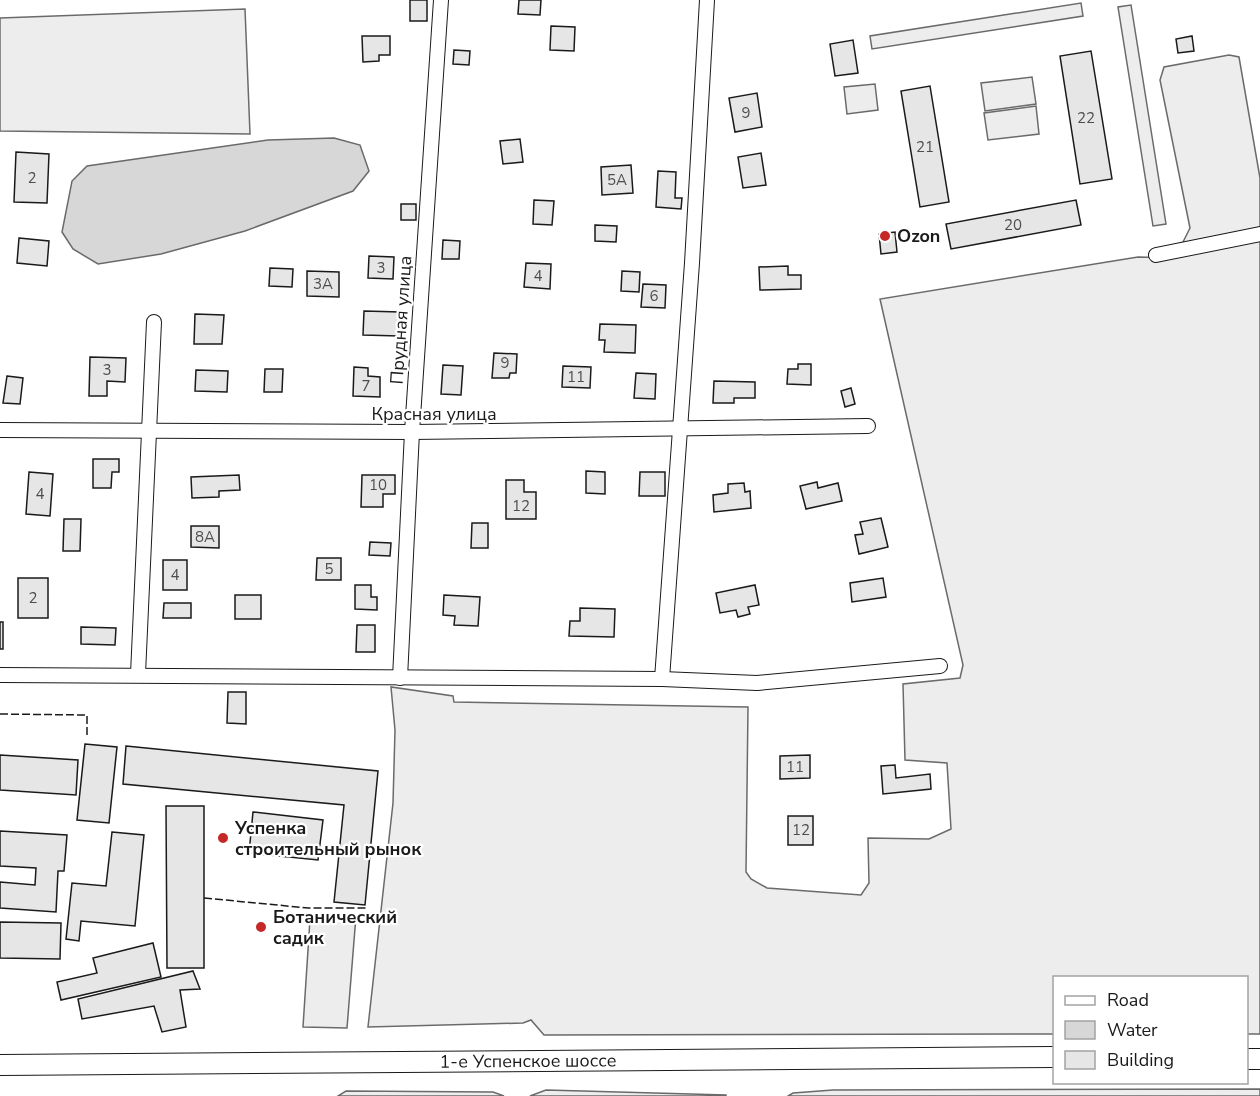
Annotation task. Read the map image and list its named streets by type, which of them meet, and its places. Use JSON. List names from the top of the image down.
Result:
{
  "streets": {
    "main road": ["1-е Успенское шоссе"],
    "street": ["Прудная улица", "Красная улица"]
  },
  "crossings": [
    ["Прудная улица", "Красная улица"]
  ],
  "places": ["Ozon", "Успенка строительный рынок", "Ботанический садик"],
  "house_numbers": [
    "9",
    "22",
    "21",
    "2",
    "5А",
    "20",
    "3",
    "4",
    "3А",
    "6",
    "9",
    "3",
    "11",
    "7",
    "10",
    "4",
    "12",
    "8А",
    "5",
    "4",
    "2",
    "11",
    "12"
  ],
  "legend": ["Road", "Water", "Building"]
}
